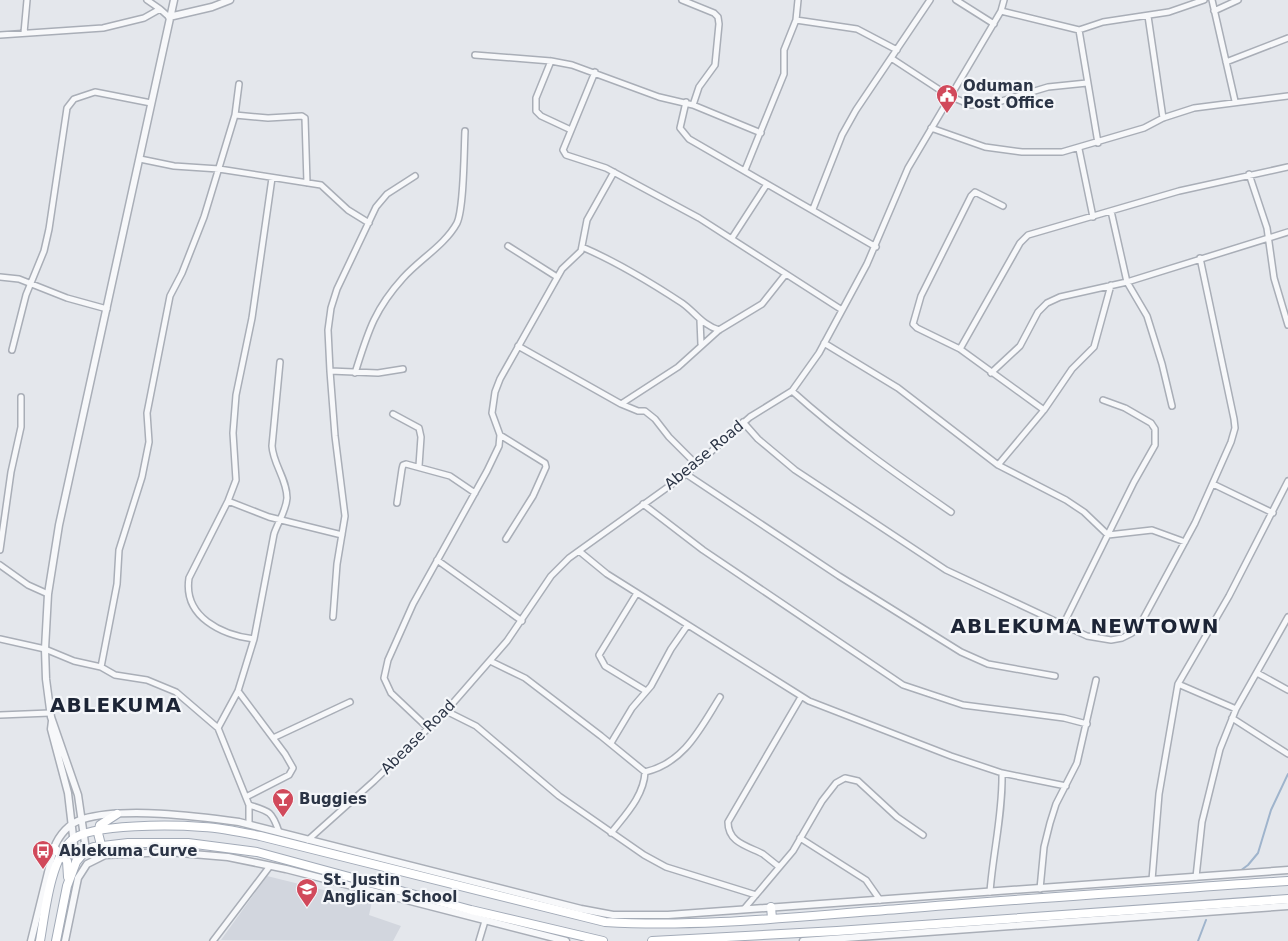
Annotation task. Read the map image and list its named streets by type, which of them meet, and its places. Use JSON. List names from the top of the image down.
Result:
{
  "streets": {
    "street": ["Abease Road"]
  },
  "districts": ["ABLEKUMA NEWTOWN", "ABLEKUMA"],
  "places": {
    "public building": ["Oduman Post Office"],
    "bar": ["Buggies"],
    "bus stop": ["Ablekuma Curve"],
    "school or university": ["St. Justin Anglican School"]
  }
}
